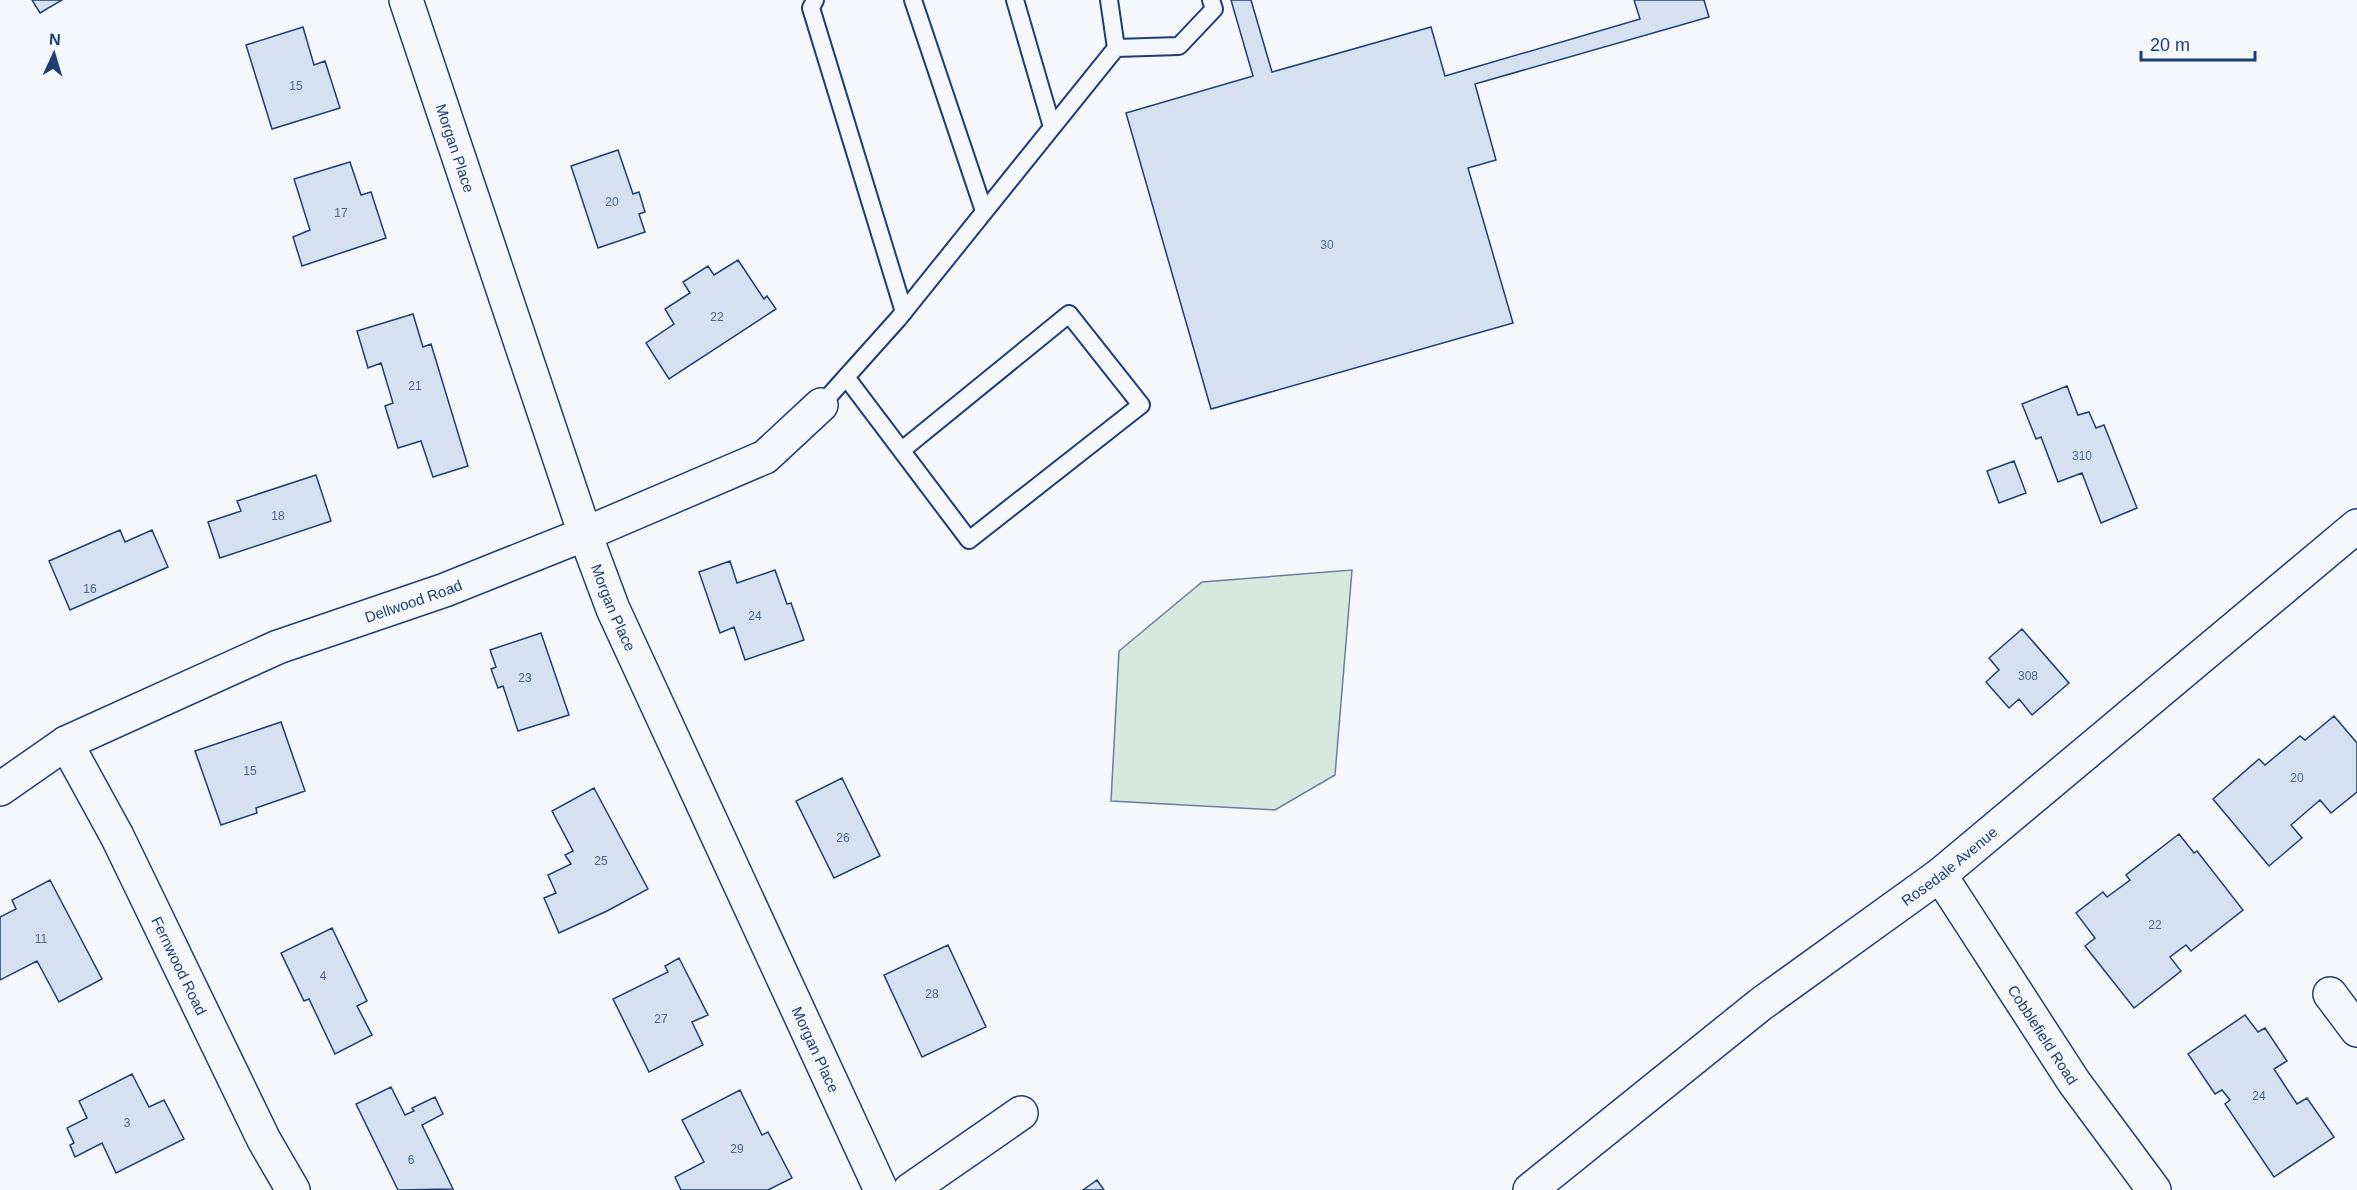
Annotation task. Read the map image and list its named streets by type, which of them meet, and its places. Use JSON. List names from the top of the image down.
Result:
{
  "streets": {
    "street": [
      "Morgan Place",
      "Dellwood Road",
      "Rosedale Avenue",
      "Fernwood Road",
      "Cobblefield Road"
    ]
  },
  "crossings": [
    ["Morgan Place", "Dellwood Road"],
    ["Dellwood Road", "Fernwood Road"],
    ["Rosedale Avenue", "Cobblefield Road"]
  ],
  "house_numbers": [
    "15",
    "20",
    "17",
    "30",
    "22",
    "21",
    "310",
    "18",
    "16",
    "24",
    "308",
    "23",
    "15",
    "20",
    "26",
    "25",
    "22",
    "11",
    "4",
    "28",
    "27",
    "24",
    "3",
    "29",
    "6"
  ],
  "scale_bar": "20 m",
  "north": "top"
}
